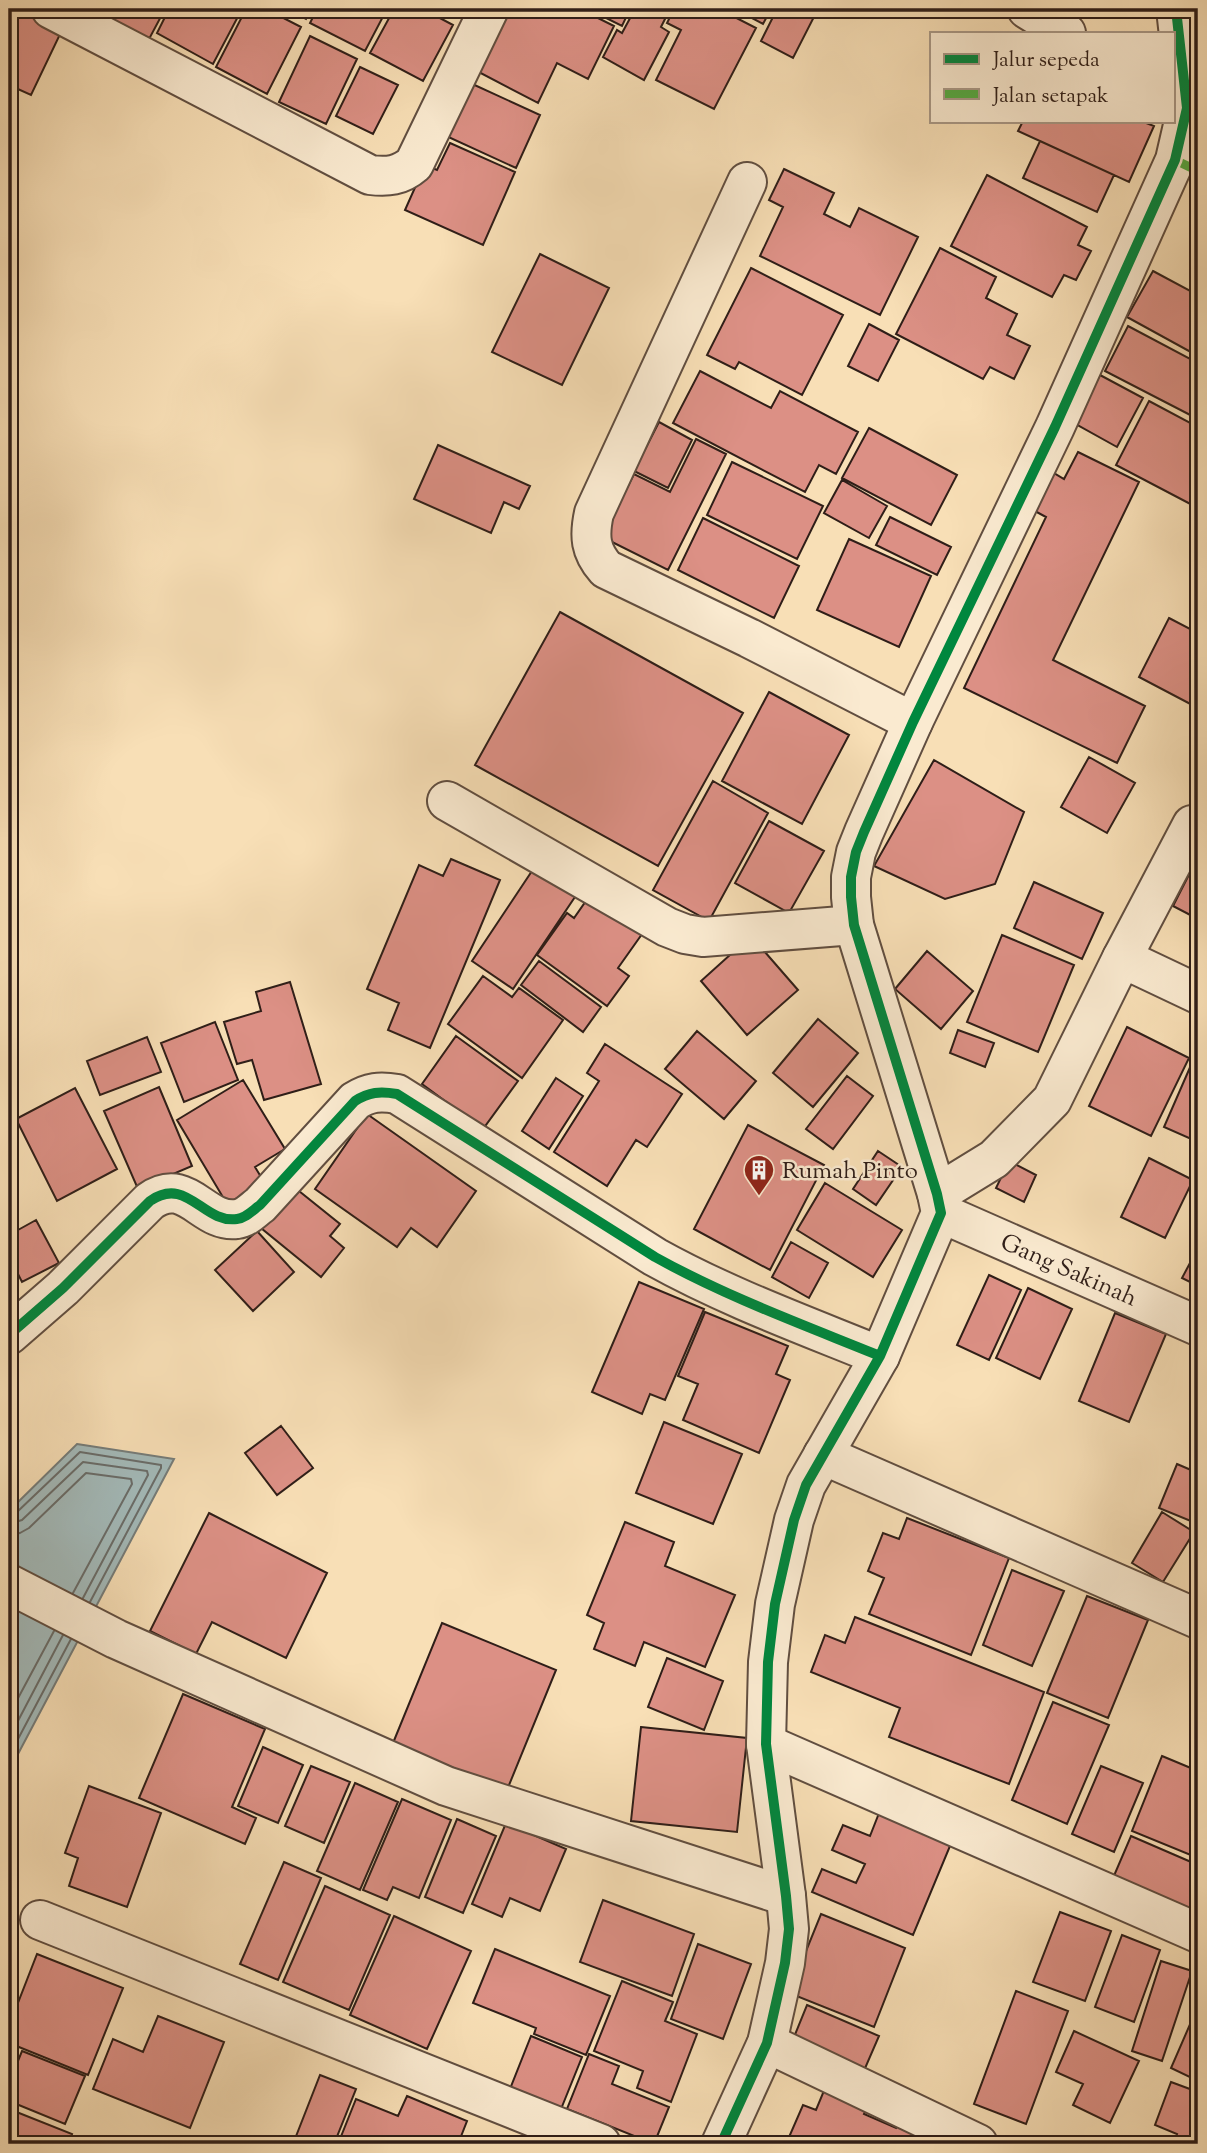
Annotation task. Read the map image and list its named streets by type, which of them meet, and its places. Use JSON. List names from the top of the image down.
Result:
{
  "streets": {
    "street": ["Gang Sakinah"]
  },
  "places": {
    "building": ["Rumah Pinto"]
  },
  "legend": ["Jalur sepeda", "Jalan setapak"]
}
